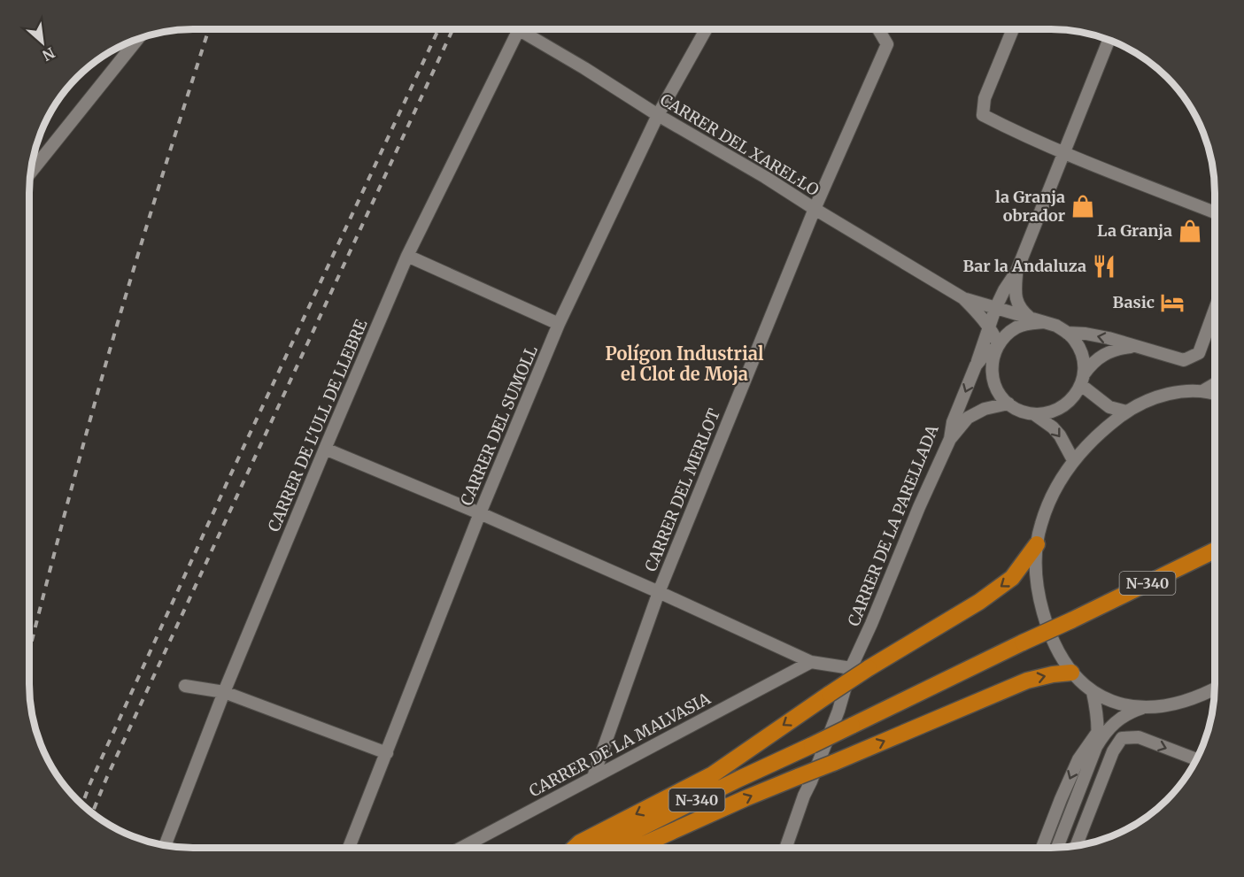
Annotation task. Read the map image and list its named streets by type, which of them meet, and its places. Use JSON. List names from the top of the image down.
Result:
{
  "streets": {
    "highway": ["N-340"],
    "street": [
      "CARRER DEL XAREL·LO",
      "CARRER DE L'ULL DE LLEBRE",
      "CARRER DEL SUMOLL",
      "CARRER DEL MERLOT",
      "CARRER DE LA PARELLADA",
      "CARRER DE LA MALVASIA"
    ]
  },
  "crossings": [
    ["CARRER DEL XAREL·LO", "CARRER DEL SUMOLL"],
    ["CARRER DEL XAREL·LO", "CARRER DEL MERLOT"],
    ["CARRER DEL MERLOT", "CARRER DE LA MALVASIA"]
  ],
  "districts": ["Polígon Industrial el Clot de Moja"],
  "places": {
    "shop": ["la Granja obrador", "La Granja"],
    "restaurant": ["Bar la Andaluza"],
    "hotel": ["Basic"]
  },
  "north": "bottom right"
}
